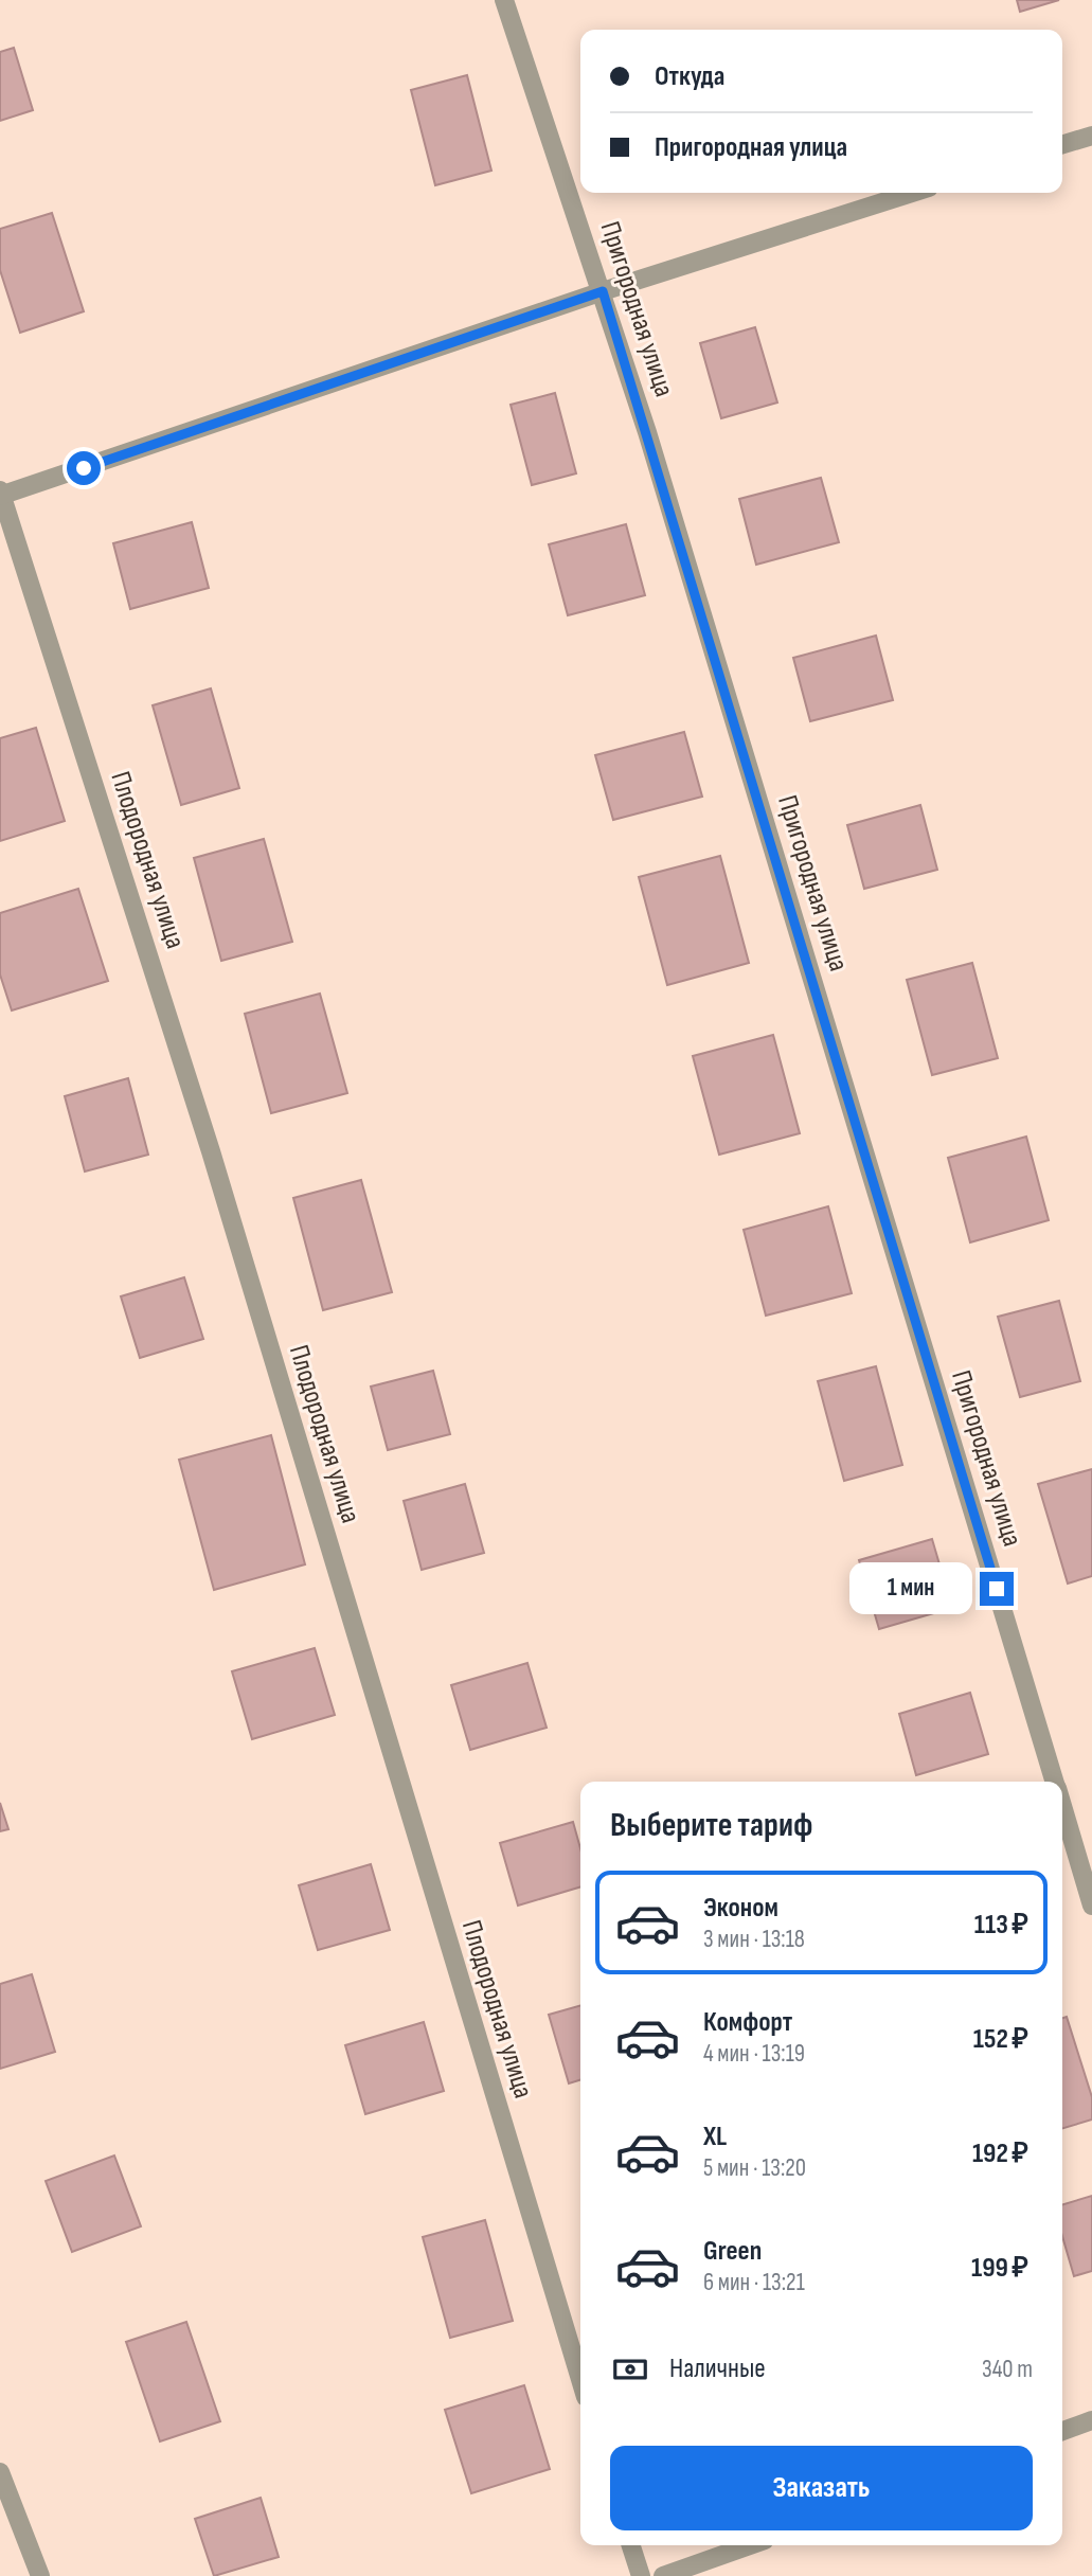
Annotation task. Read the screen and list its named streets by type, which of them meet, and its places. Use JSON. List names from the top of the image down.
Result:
{
  "streets": {
    "street": ["Пригородная улица", "Плодородная улица"]
  },
  "page": {
    "banner": ["Откуда", "Пригородная улица"],
    "bubble": "1 мин",
    "heading": "Выберите тариф",
    "list": [
      {
        "name": "Эконом",
        "note": "3 мин · 13:18",
        "value": "113 ₽"
      },
      {
        "name": "Комфорт",
        "note": "4 мин · 13:19",
        "value": "152 ₽"
      },
      {
        "name": "XL",
        "note": "5 мин · 13:20",
        "value": "192 ₽"
      },
      {
        "name": "Green",
        "note": "6 мин · 13:21",
        "value": "199 ₽"
      }
    ],
    "pay": ["Наличные", "340 m"],
    "buttons": "Заказать"
  }
}
